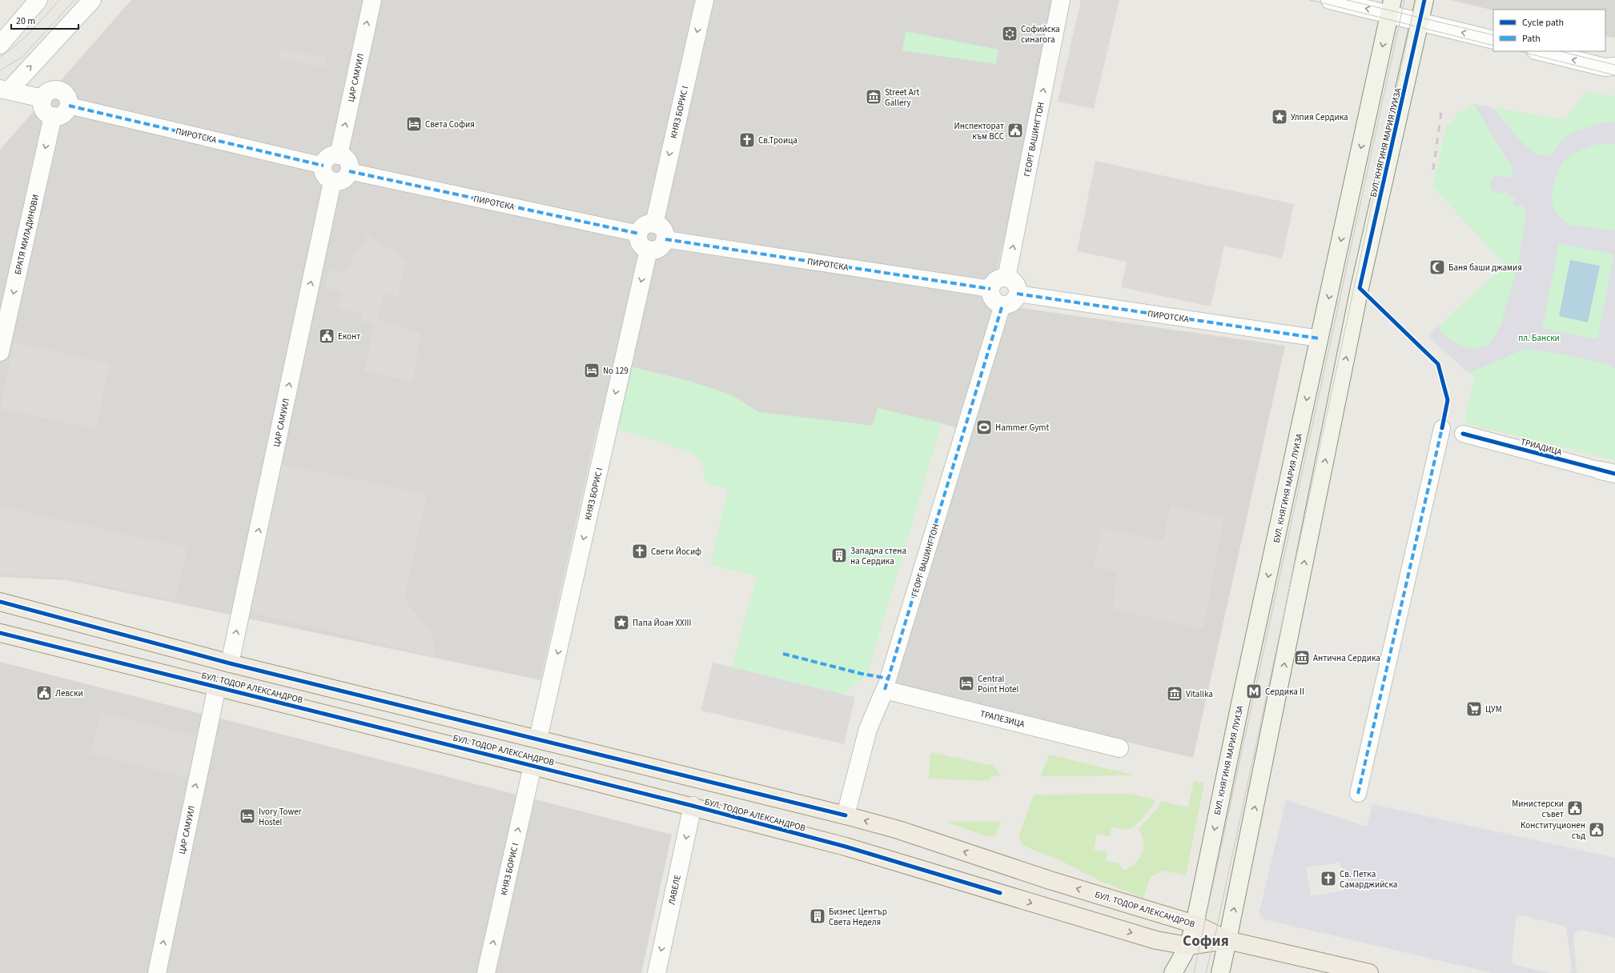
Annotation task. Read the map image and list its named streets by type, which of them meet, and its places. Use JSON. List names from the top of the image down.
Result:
{
  "streets": {
    "main road": ["БУЛ. КНЯГИНЯ МАРИЯ ЛУИЗА", "БУЛ. ТОДОР АЛЕКСАНДРОВ"],
    "street": [
      "ЦАР САМУИЛ",
      "КНЯЗ БОРИС I",
      "ПИРОТСКА",
      "ГЕОРГ ВАШИНГТОН",
      "БРАТЯ МИЛАДИНОВИ",
      "ТРИАДИЦА",
      "ТРАПЕЗИЦА",
      "ЛАВЕЛЕ"
    ]
  },
  "crossings": [
    ["ЦАР САМУИЛ", "ПИРОТСКА"],
    ["ЦАР САМУИЛ", "БУЛ. ТОДОР АЛЕКСАНДРОВ"],
    ["КНЯЗ БОРИС I", "ПИРОТСКА"],
    ["КНЯЗ БОРИС I", "БУЛ. ТОДОР АЛЕКСАНДРОВ"],
    ["ПИРОТСКА", "ГЕОРГ ВАШИНГТОН"],
    ["ПИРОТСКА", "БУЛ. КНЯГИНЯ МАРИЯ ЛУИЗА"],
    ["ПИРОТСКА", "БРАТЯ МИЛАДИНОВИ"],
    ["ГЕОРГ ВАШИНГТОН", "БУЛ. ТОДОР АЛЕКСАНДРОВ"],
    ["ГЕОРГ ВАШИНГТОН", "ТРАПЕЗИЦА"],
    ["БУЛ. КНЯГИНЯ МАРИЯ ЛУИЗА", "БУЛ. ТОДОР АЛЕКСАНДРОВ"],
    ["БУЛ. ТОДОР АЛЕКСАНДРОВ", "ЛАВЕЛЕ"]
  ],
  "one_way": ["ЦАР САМУИЛ", "БРАТЯ МИЛАДИНОВИ", "ЛАВЕЛЕ"],
  "districts": ["София"],
  "parks": ["пл. Бански"],
  "places": {
    "synagogue": ["Софийска синагога"],
    "museum": ["Street Art Gallery", "Антична Сердика", "Vitalika"],
    "place": ["Улпия Сердика", "Папа Йоан XXIII"],
    "hotel": [
      "Света София",
      "No 129",
      "Central Point Hotel",
      "Ivory Tower Hostel"
    ],
    "public building": [
      "Инспекторат към ВСС",
      "Еконт",
      "Левски",
      "Министерски съвет",
      "Конституционен съд"
    ],
    "church": ["Св.Троица", "Свети Йосиф", "Св. Петка Самарджийска"],
    "mosque": ["Баня баши джамия"],
    "sports": ["Hammer Gymt"],
    "building": ["Западна стена на Сердика", "Бизнес Център Света Неделя"],
    "metro station": ["Сердика II"],
    "supermarket": ["ЦУМ"]
  },
  "legend": ["Cycle path", "Path"],
  "scale_bar": "20 m"
}
